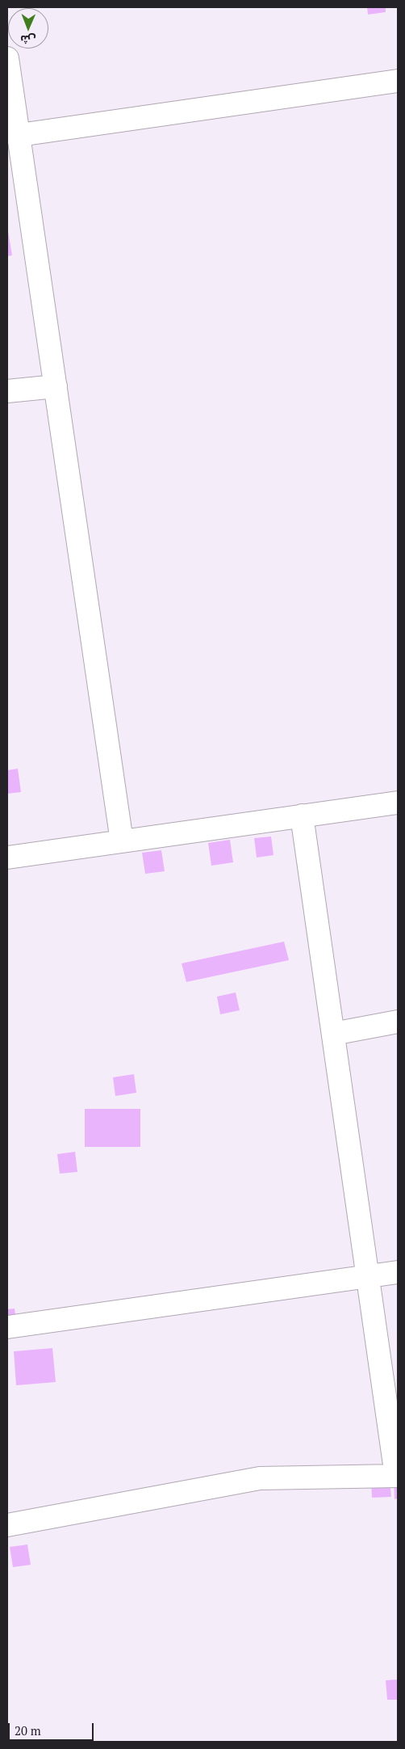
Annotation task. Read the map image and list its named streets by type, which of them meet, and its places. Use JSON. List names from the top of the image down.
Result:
{
  "scale_bar": "20 m",
  "north": "bottom"
}
